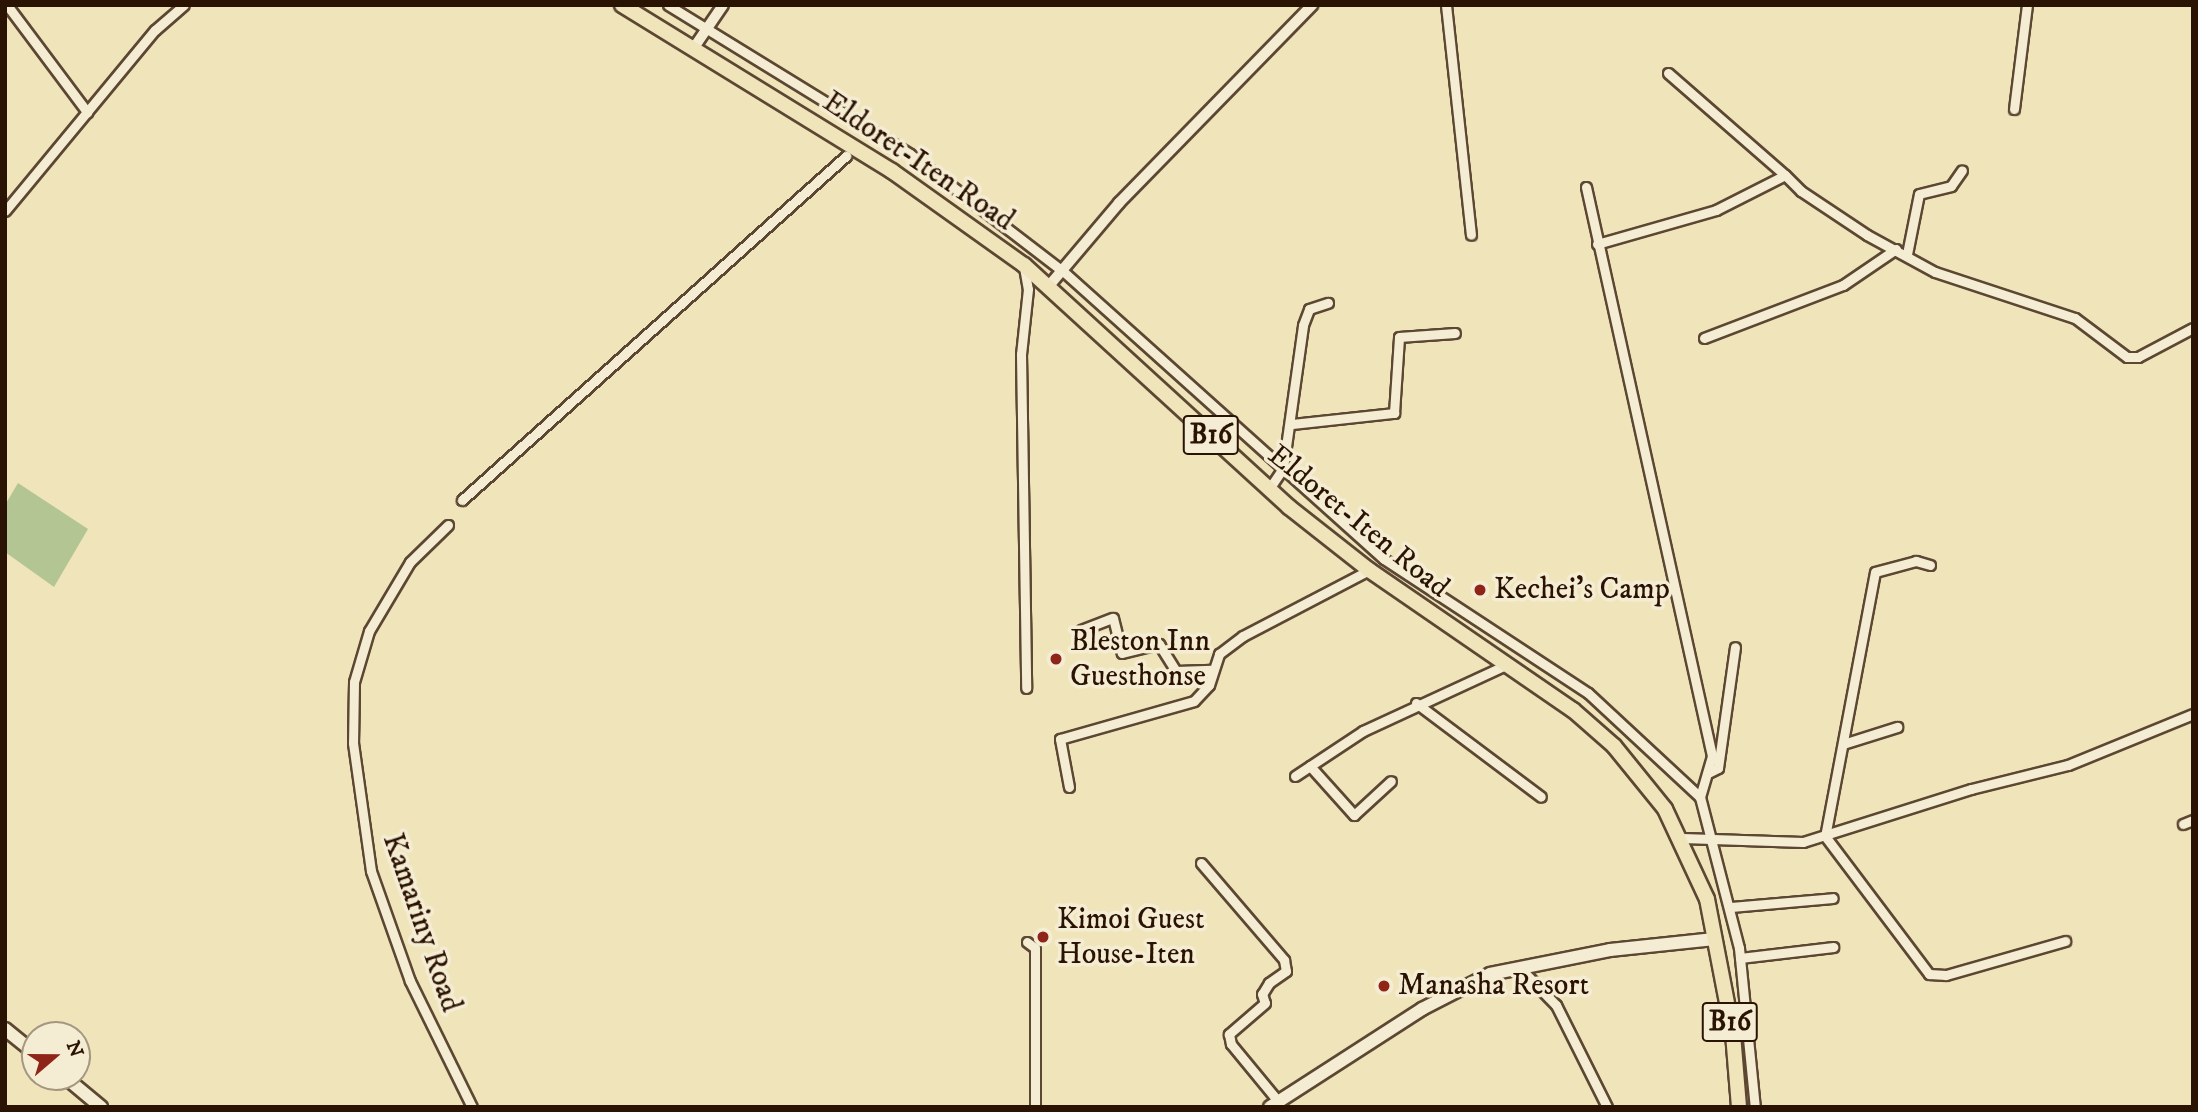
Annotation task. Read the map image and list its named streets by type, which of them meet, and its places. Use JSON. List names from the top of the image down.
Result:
{
  "streets": {
    "main road": ["Eldoret-Iten Road", "B16"],
    "street": ["Kamariny Road"]
  },
  "places": [
    "Kechei's Camp",
    "Bleston Inn Guesthonse",
    "Kimoi Guest House-Iten",
    "Manasha Resort"
  ],
  "north": "right"
}
